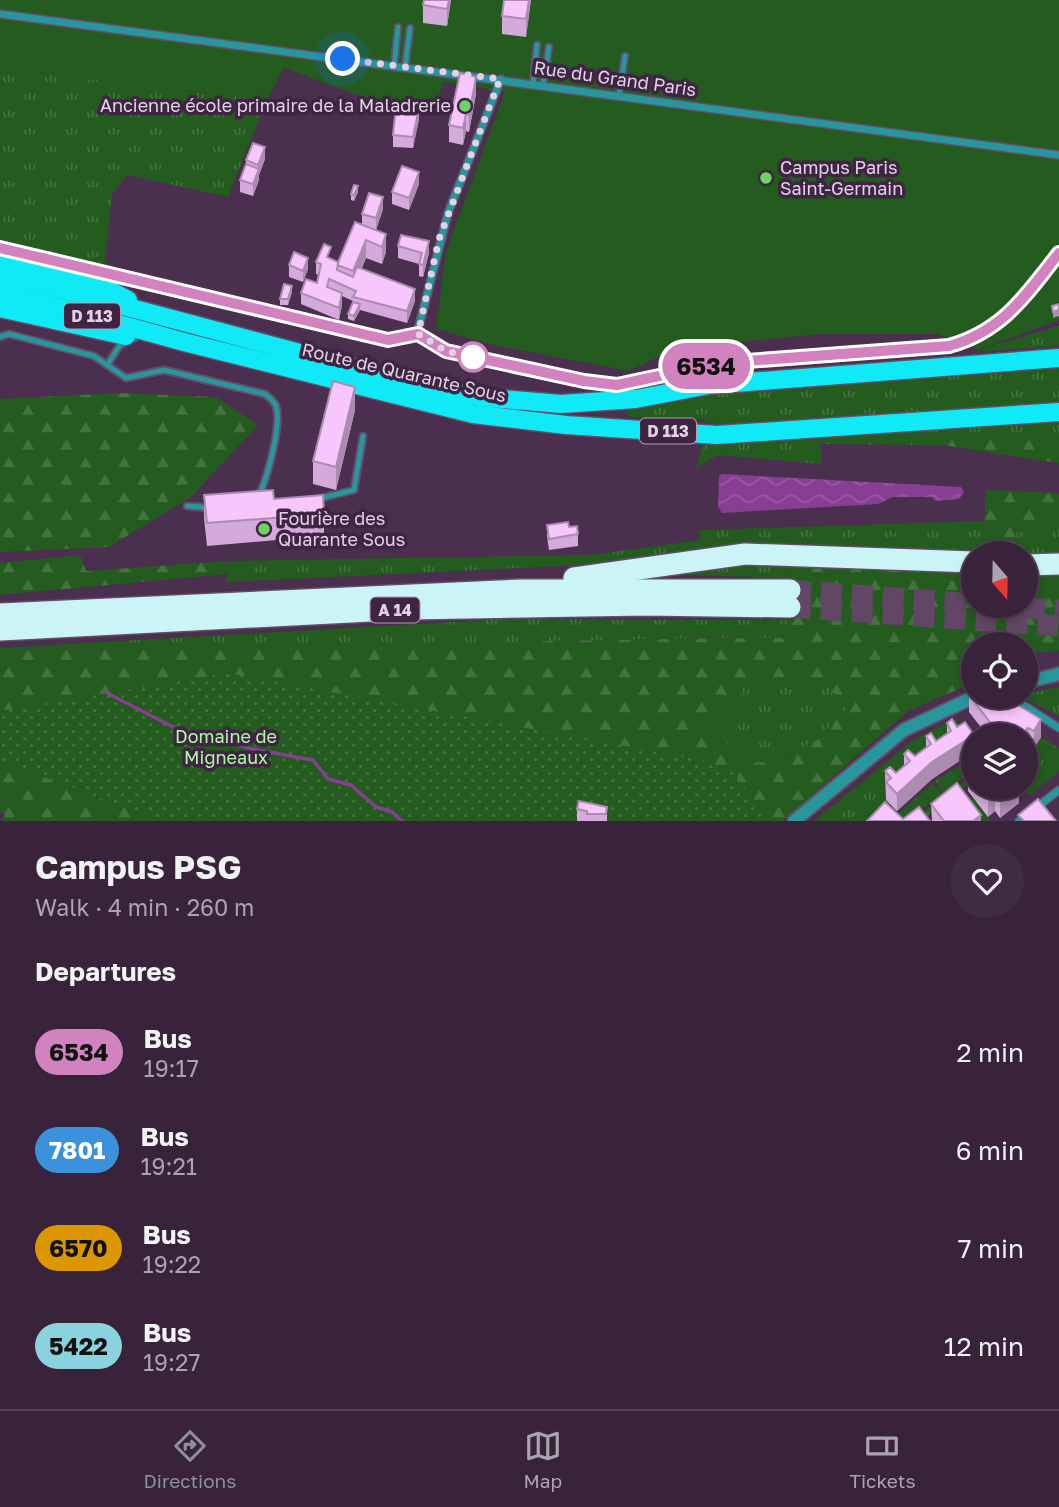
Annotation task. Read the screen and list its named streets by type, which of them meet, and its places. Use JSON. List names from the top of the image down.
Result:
{
  "streets": {
    "highway": ["A 14"],
    "main road": ["D 113", "Route de Quarante Sous"],
    "street": ["Rue du Grand Paris"]
  },
  "parks": ["Domaine de Migneaux"],
  "places": ["Ancienne école primaire de la Maladrerie", "Campus Paris Saint-Germain", "Fourière des Quarante Sous"],
  "lines": ["bus line 6534"],
  "north": "bottom",
  "page": {
    "on_map": "6534",
    "heading": [
      ["Campus PSG", "Walk · 4 min · 260 m"],
      "Departures"
    ],
    "list": [
      {
        "mark": "6534",
        "name": "Bus",
        "note": "19:17",
        "value": "2 min"
      },
      {
        "mark": "7801",
        "name": "Bus",
        "note": "19:21",
        "value": "6 min"
      },
      {
        "mark": "6570",
        "name": "Bus",
        "note": "19:22",
        "value": "7 min"
      },
      {
        "mark": "5422",
        "name": "Bus",
        "note": "19:27",
        "value": "12 min"
      }
    ],
    "tabs": ["Directions", "Map", "Tickets"]
  }
}
